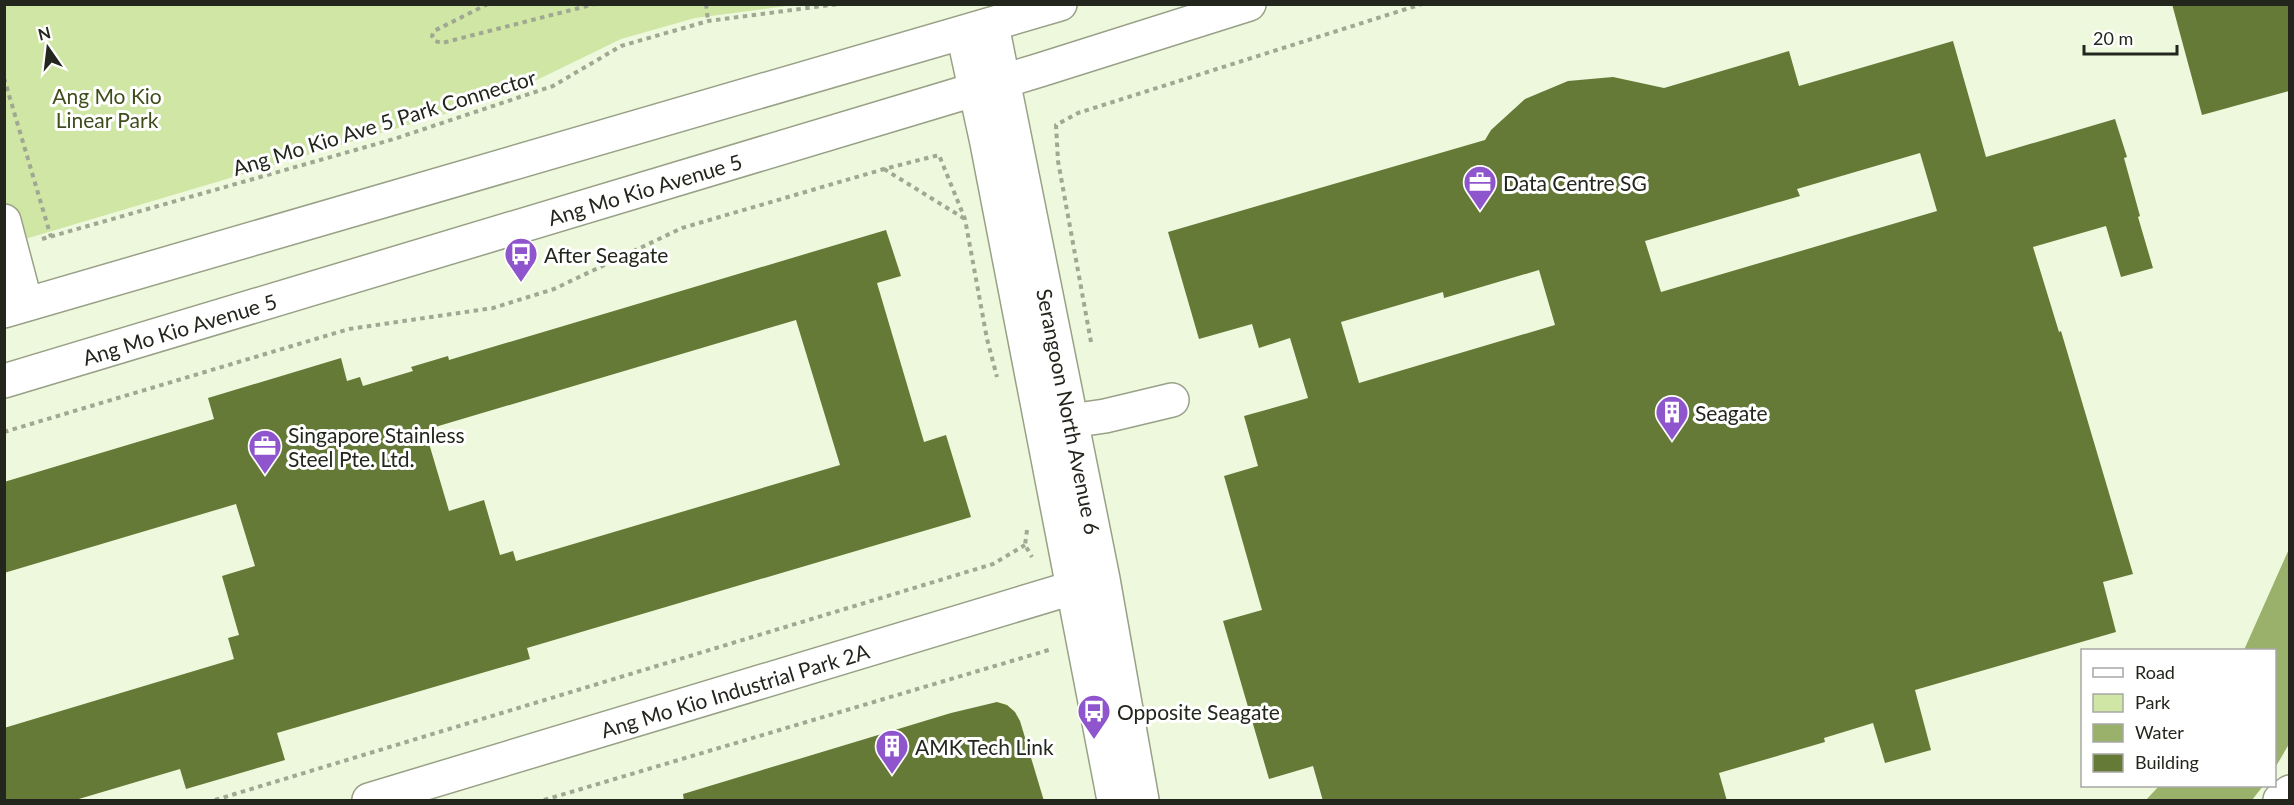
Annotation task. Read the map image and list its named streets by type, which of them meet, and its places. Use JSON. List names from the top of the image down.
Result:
{
  "streets": {
    "main road": ["Ang Mo Kio Avenue 5", "Serangoon North Avenue 6", "Ang Mo Kio Industrial Park 2A"],
    "path": ["Ang Mo Kio Ave 5 Park Connector"]
  },
  "crossings": [
    ["Ang Mo Kio Avenue 5", "Serangoon North Avenue 6"],
    ["Serangoon North Avenue 6", "Ang Mo Kio Industrial Park 2A"]
  ],
  "parks": ["Ang Mo Kio Linear Park"],
  "places": {
    "office": ["Data Centre SG", "Singapore Stainless Steel Pte. Ltd."],
    "bus stop": ["After Seagate", "Opposite Seagate"],
    "building": ["Seagate", "AMK Tech Link"]
  },
  "legend": [
    "Road",
    "Park",
    "Water",
    "Building"
  ],
  "scale_bar": "20 m",
  "north": "top"
}
